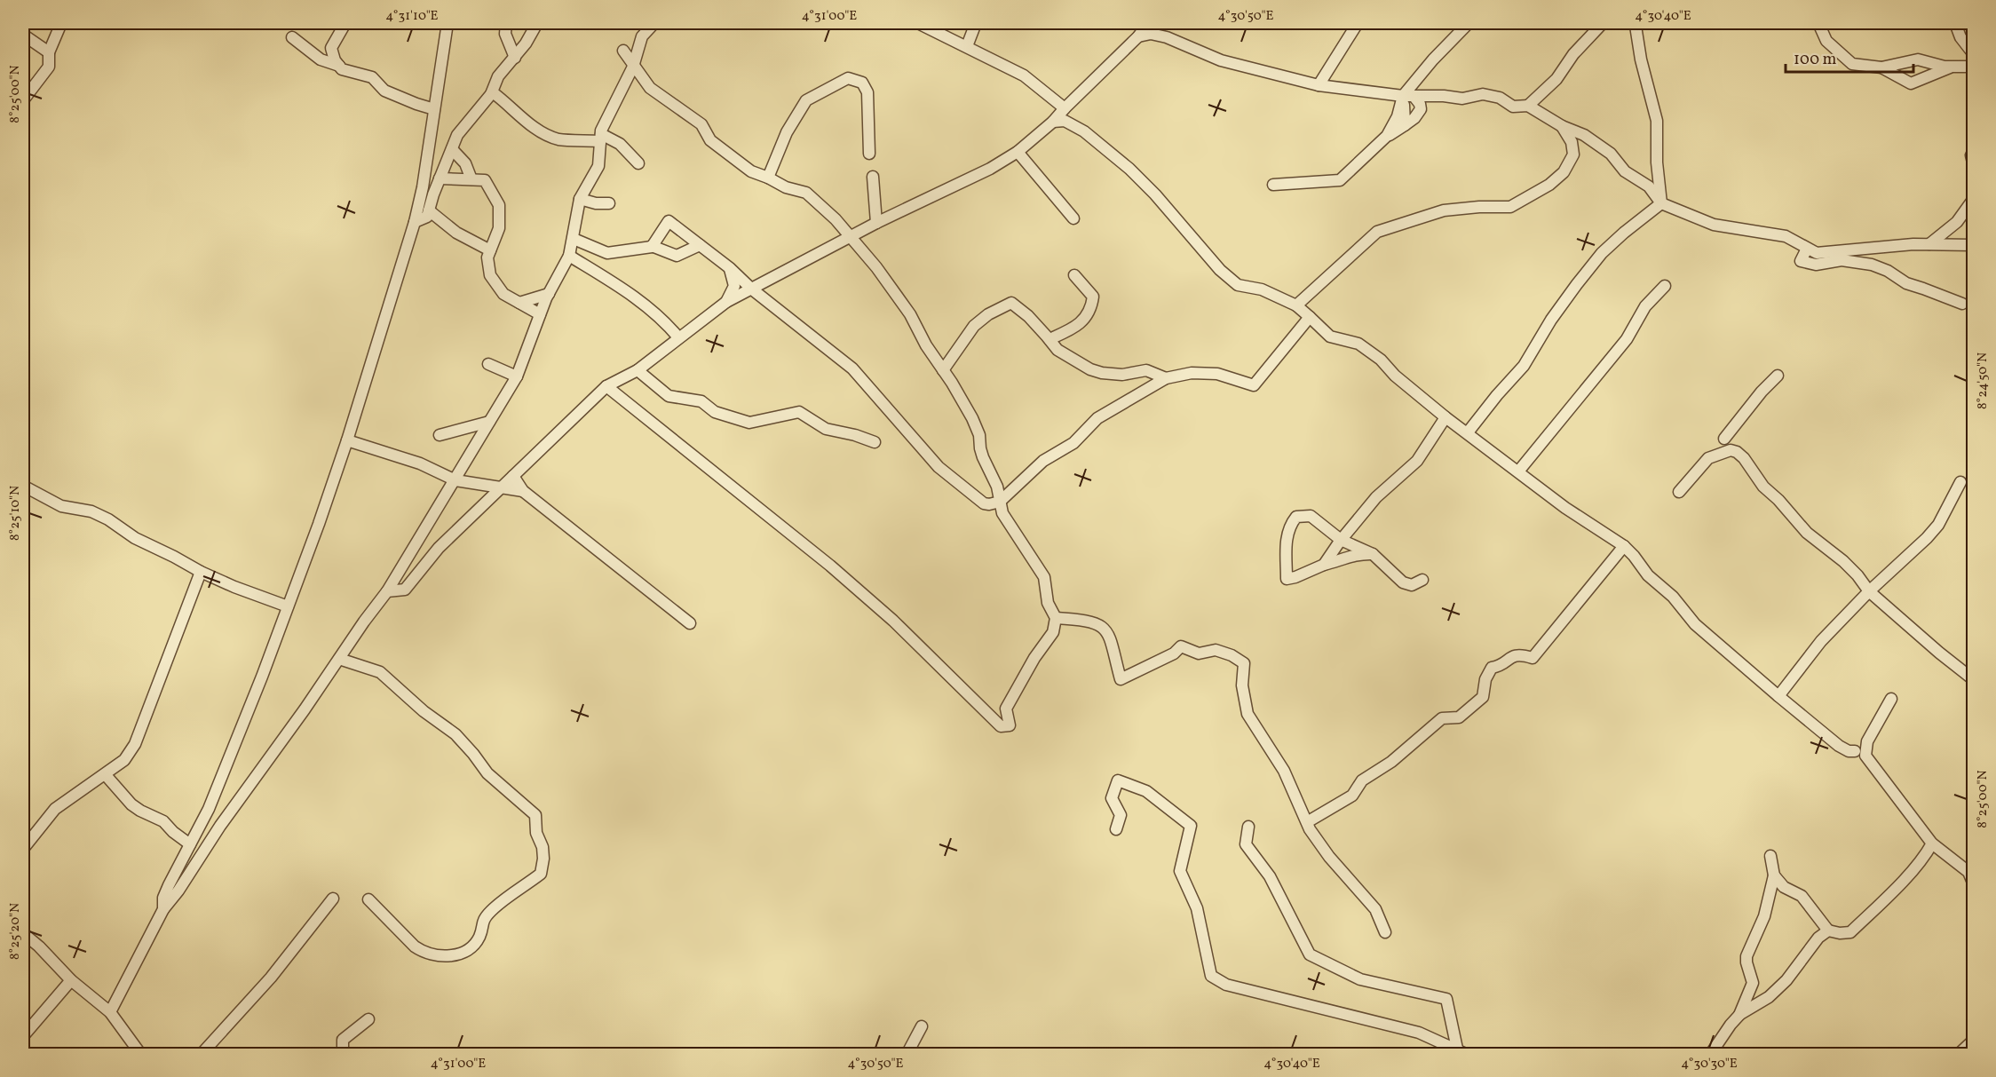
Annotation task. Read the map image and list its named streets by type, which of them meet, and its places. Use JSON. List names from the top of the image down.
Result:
{
  "scale_bar": "100 m",
  "coordinates": [
    "4°31'10\"E",
    "4°31'00\"E",
    "4°30'50\"E",
    "4°30'40\"E",
    "8°25'00\"N",
    "8°24'50\"N",
    "8°25'10\"N",
    "8°25'20\"N",
    "4°30'30\"E"
  ]
}
